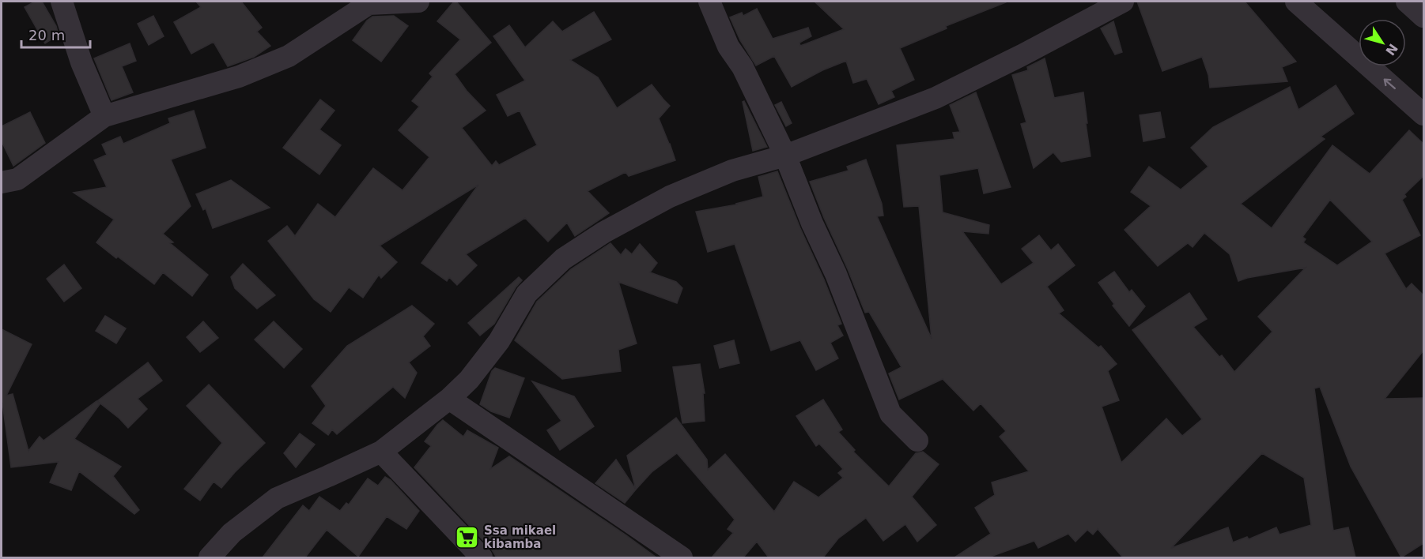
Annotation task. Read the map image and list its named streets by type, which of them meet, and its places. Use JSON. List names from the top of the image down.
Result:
{
  "places": {
    "supermarket": ["Ssa mikael kibamba"]
  },
  "scale_bar": "20 m",
  "north": "bottom right"
}
